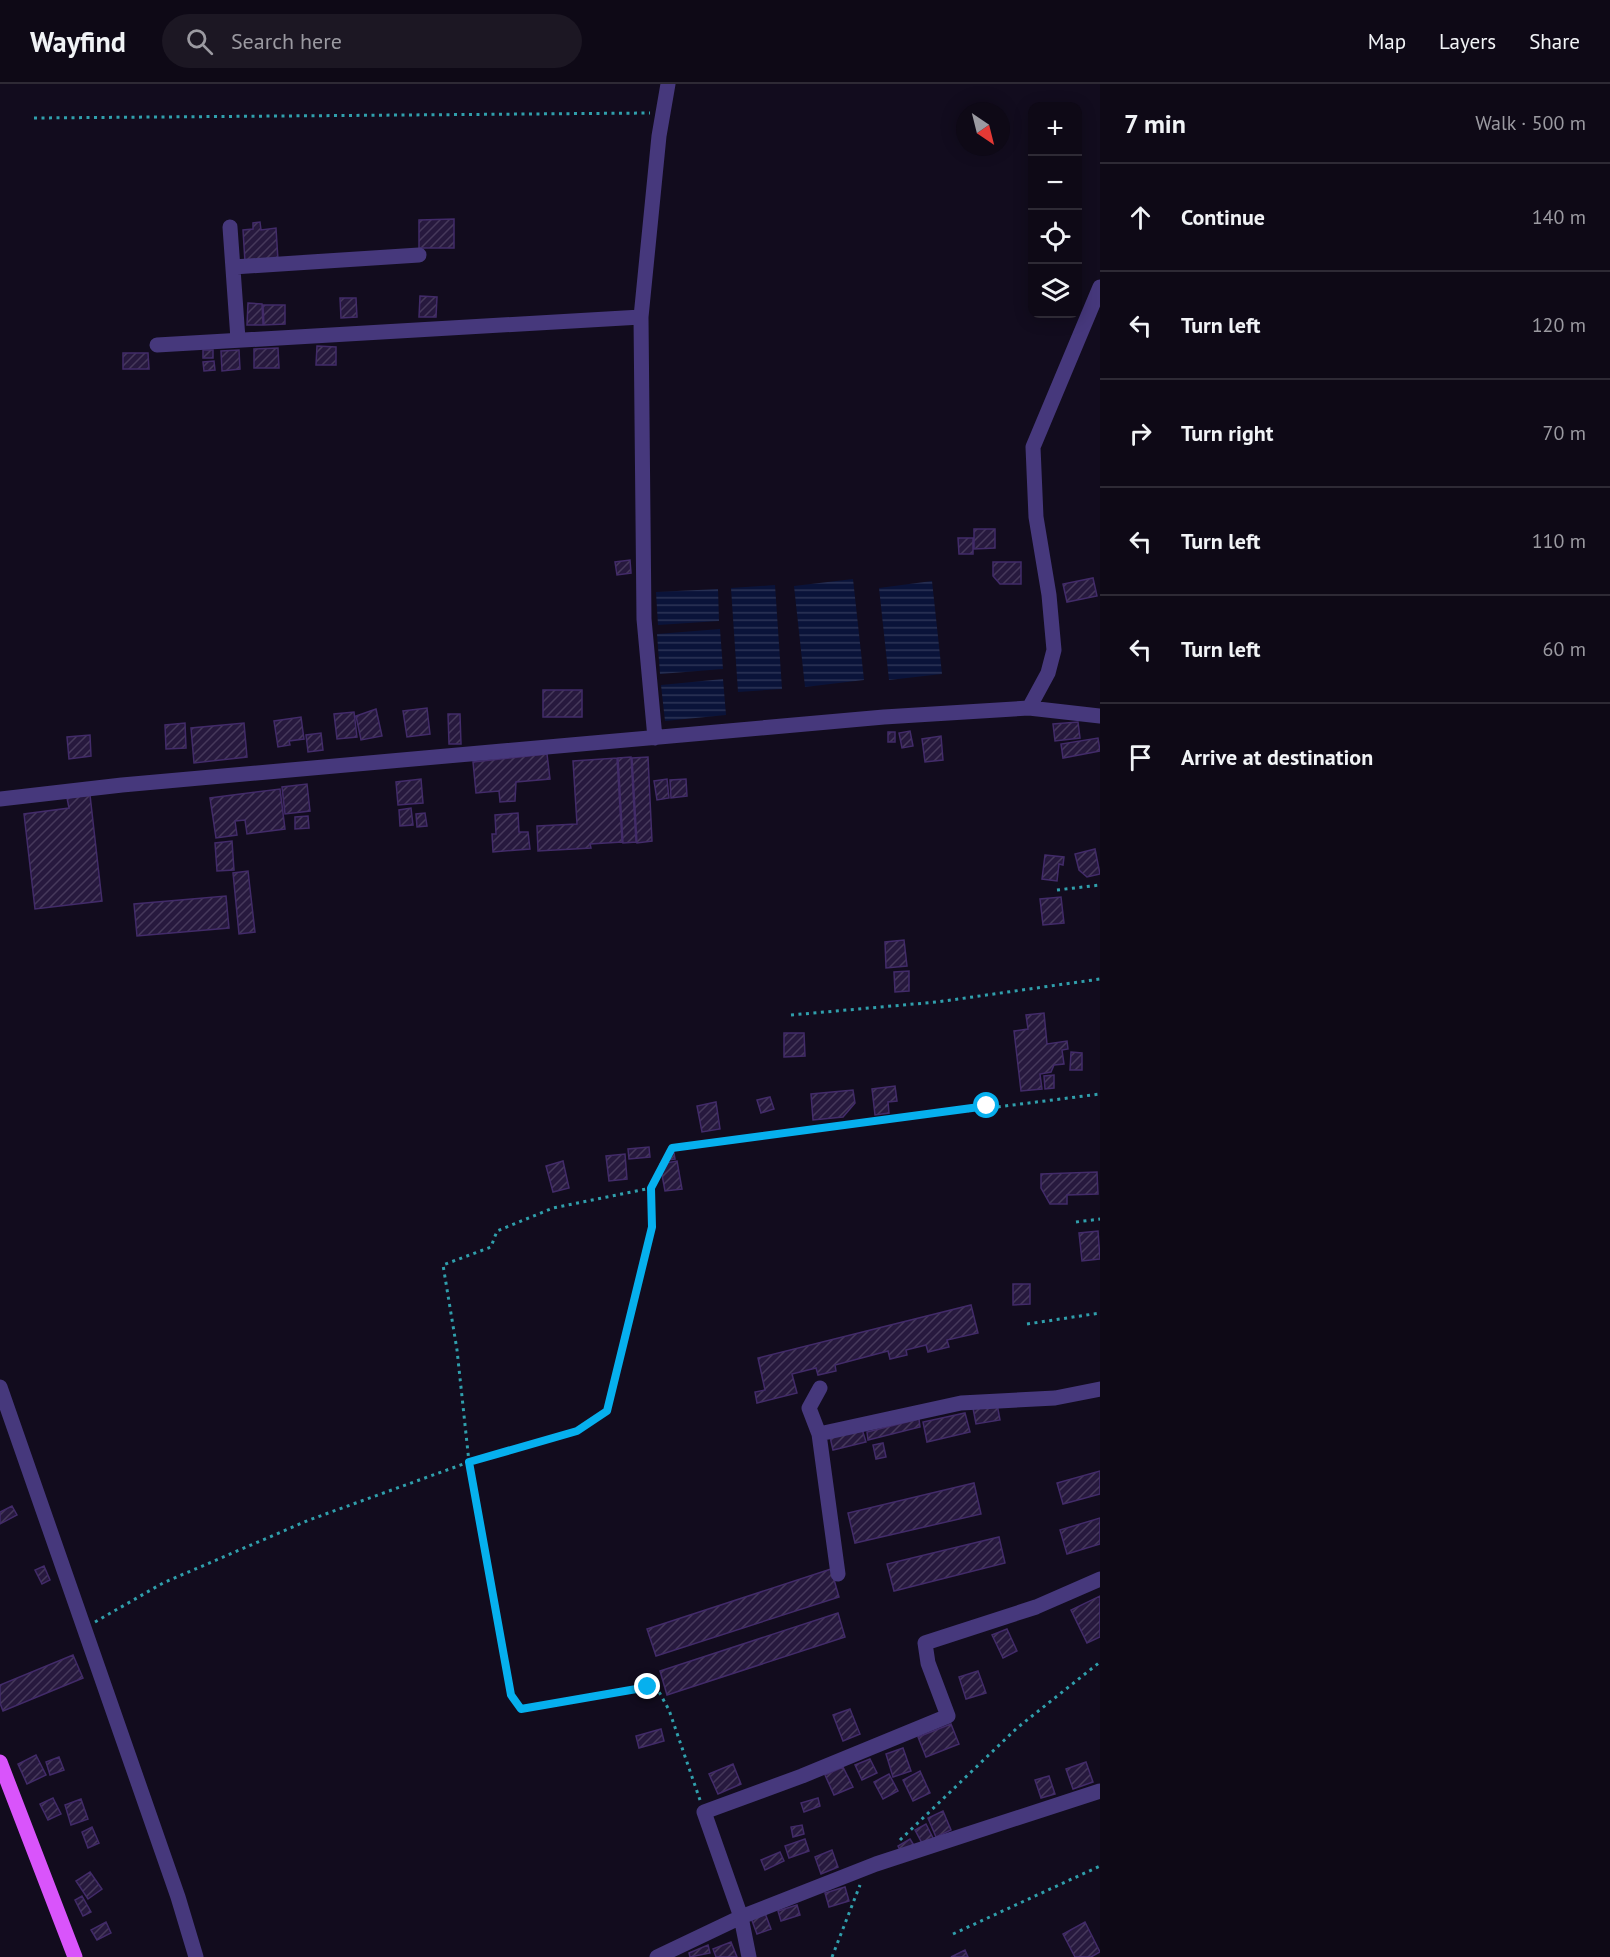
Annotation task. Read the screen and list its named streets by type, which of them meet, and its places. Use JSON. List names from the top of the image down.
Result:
{
  "north": "bottom right",
  "page": {
    "header": "Wayfind",
    "search": "Search here",
    "nav": ["Map", "Layers", "Share"],
    "heading": ["7 min", "Walk · 500 m"],
    "map_buttons": ["+", "−"],
    "list": [
      ["Continue", "140 m"],
      ["Turn left", "120 m"],
      ["Turn right", "70 m"],
      ["Turn left", "110 m"],
      ["Turn left", "60 m"],
      "Arrive at destination"
    ]
  }
}
